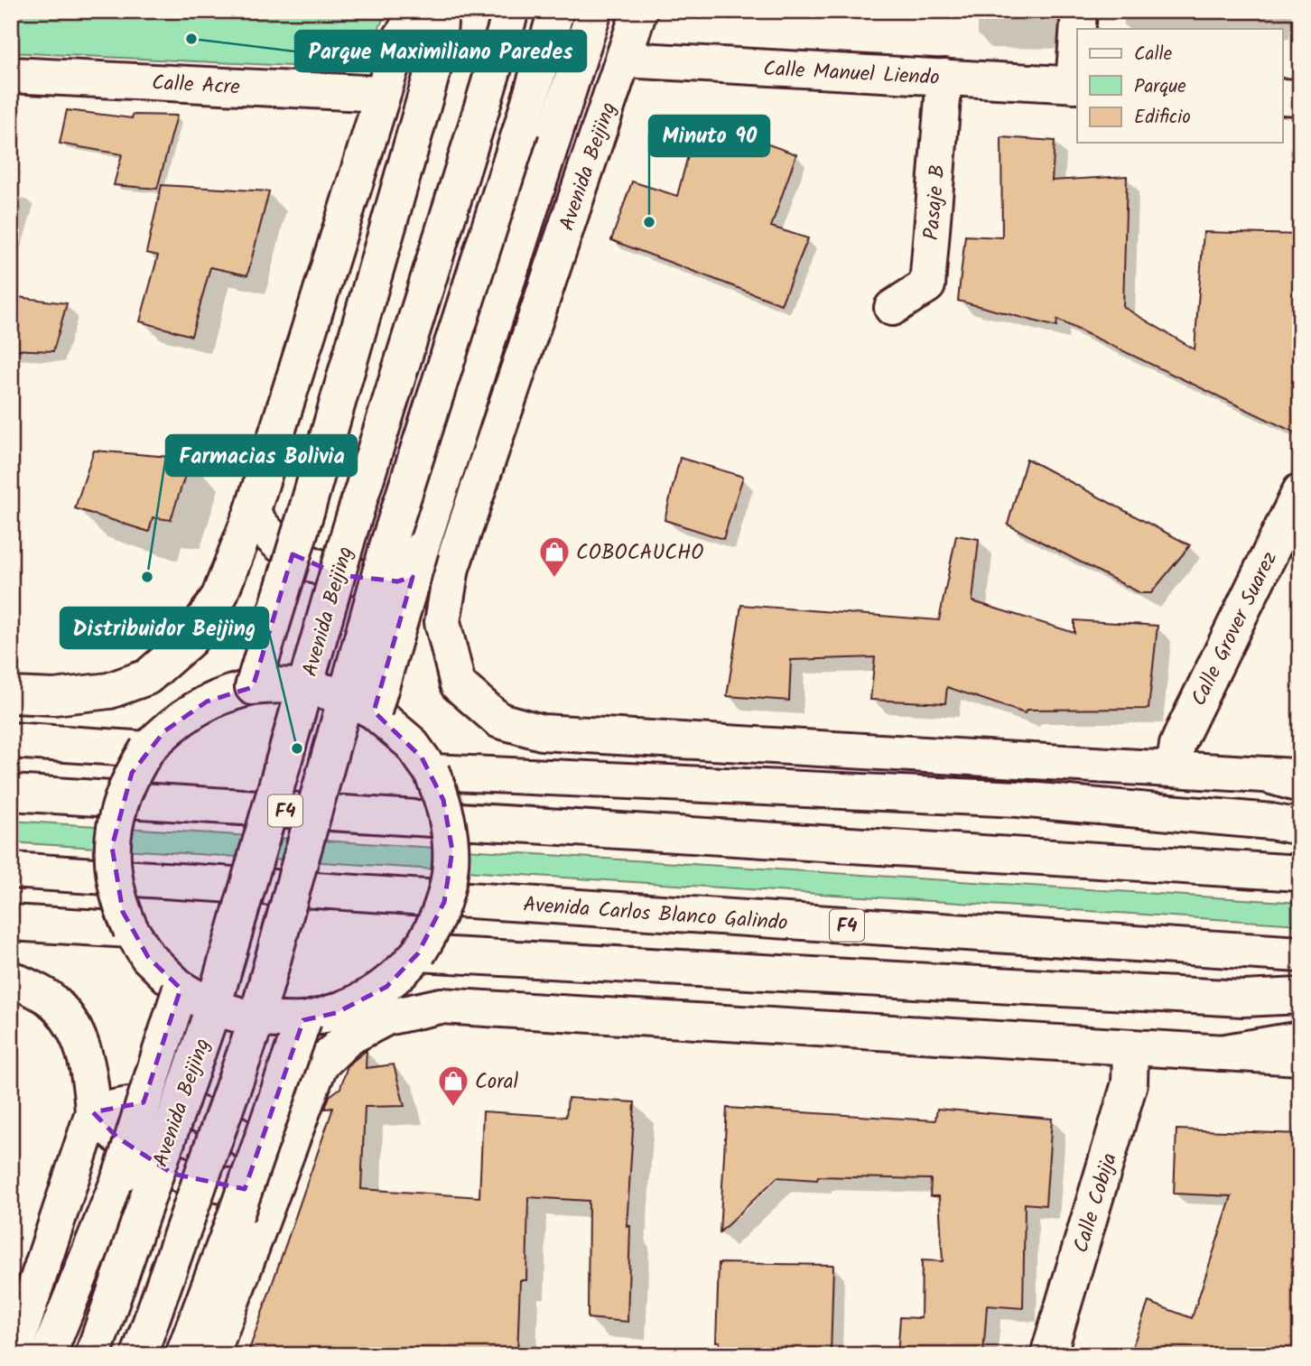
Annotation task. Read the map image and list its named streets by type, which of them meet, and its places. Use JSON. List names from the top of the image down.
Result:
{
  "streets": {
    "main road": [
      "Calle Manuel Liendo",
      "Calle Acre",
      "Avenida Beijing",
      "Pasaje B",
      "Calle Grover Suarez",
      "F4",
      "Avenida Carlos Blanco Galindo",
      "Calle Cobija"
    ]
  },
  "crossings": [
    ["Calle Manuel Liendo", "Avenida Beijing"],
    ["Calle Manuel Liendo", "Pasaje B"],
    ["Avenida Beijing", "Calle Grover Suarez"]
  ],
  "places": {
    "other": [
      "Parque Maximiliano Paredes",
      "Minuto 90",
      "Farmacias Bolivia",
      "Distribuidor Beijing"
    ],
    "shop": ["COBOCAUCHO", "Coral"]
  },
  "legend": ["Calle", "Parque", "Edificio"]
}
